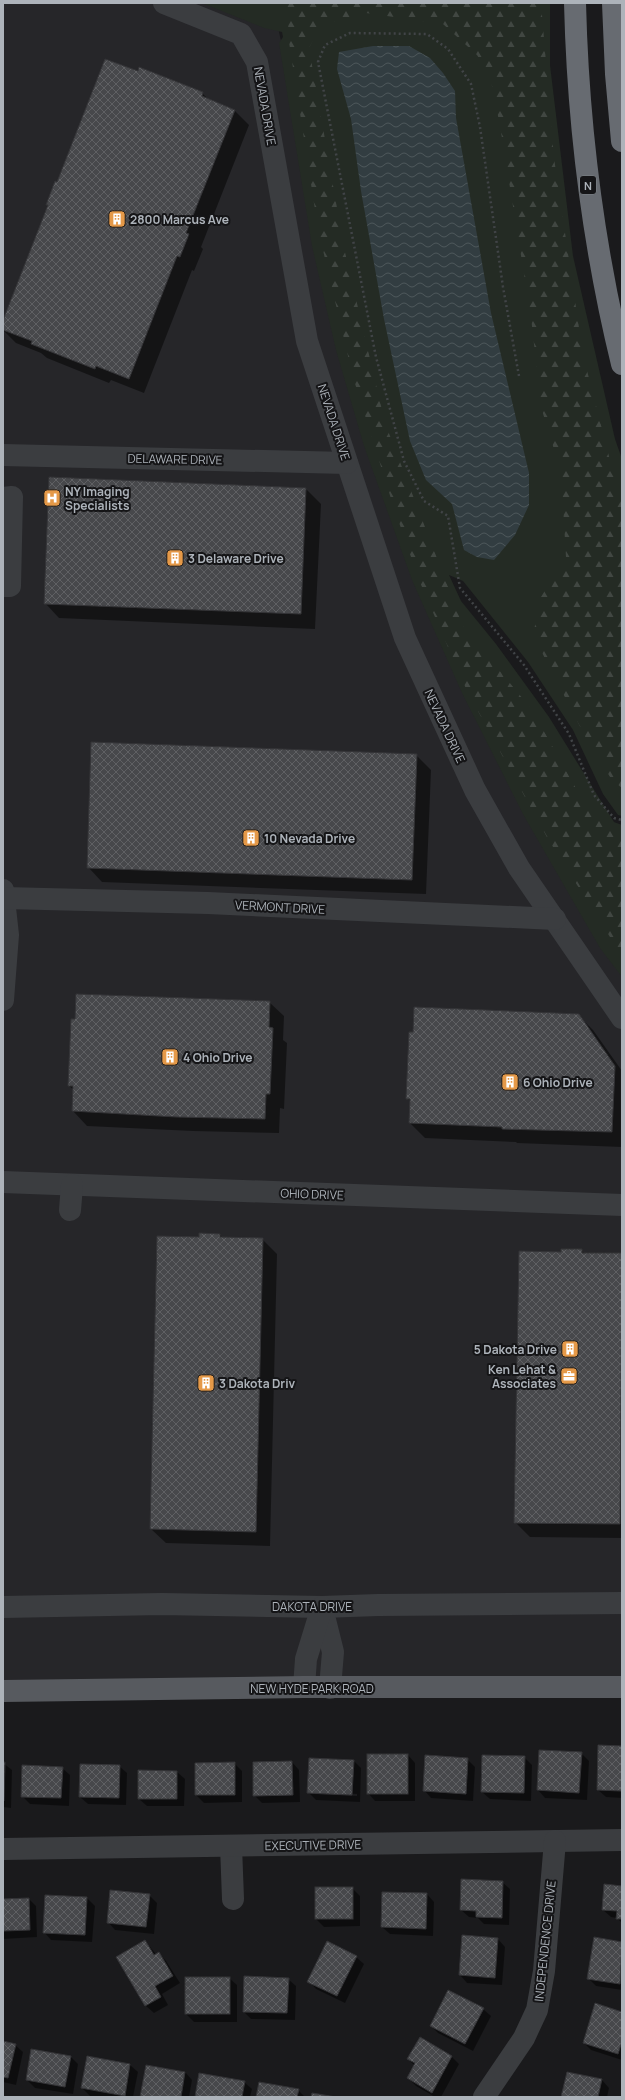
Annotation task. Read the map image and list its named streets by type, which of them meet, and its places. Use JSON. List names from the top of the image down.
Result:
{
  "streets": {
    "highway": ["N"],
    "main road": ["NEW HYDE PARK ROAD"],
    "street": [
      "NEVADA DRIVE",
      "DELAWARE DRIVE",
      "VERMONT DRIVE",
      "OHIO DRIVE",
      "DAKOTA DRIVE",
      "EXECUTIVE DRIVE",
      "INDEPENDENCE DRIVE"
    ]
  },
  "crossings": [
    ["NEVADA DRIVE", "DELAWARE DRIVE"],
    ["NEVADA DRIVE", "VERMONT DRIVE"],
    ["EXECUTIVE DRIVE", "INDEPENDENCE DRIVE"]
  ],
  "places": {
    "building": [
      "2800 Marcus Ave",
      "3 Delaware Drive",
      "10 Nevada Drive",
      "4 Ohio Drive",
      "6 Ohio Drive",
      "5 Dakota Drive",
      "3 Dakota Driv"
    ],
    "hospital": ["NY Imaging Specialists"],
    "office": ["Ken Lehat & Associates"]
  }
}
